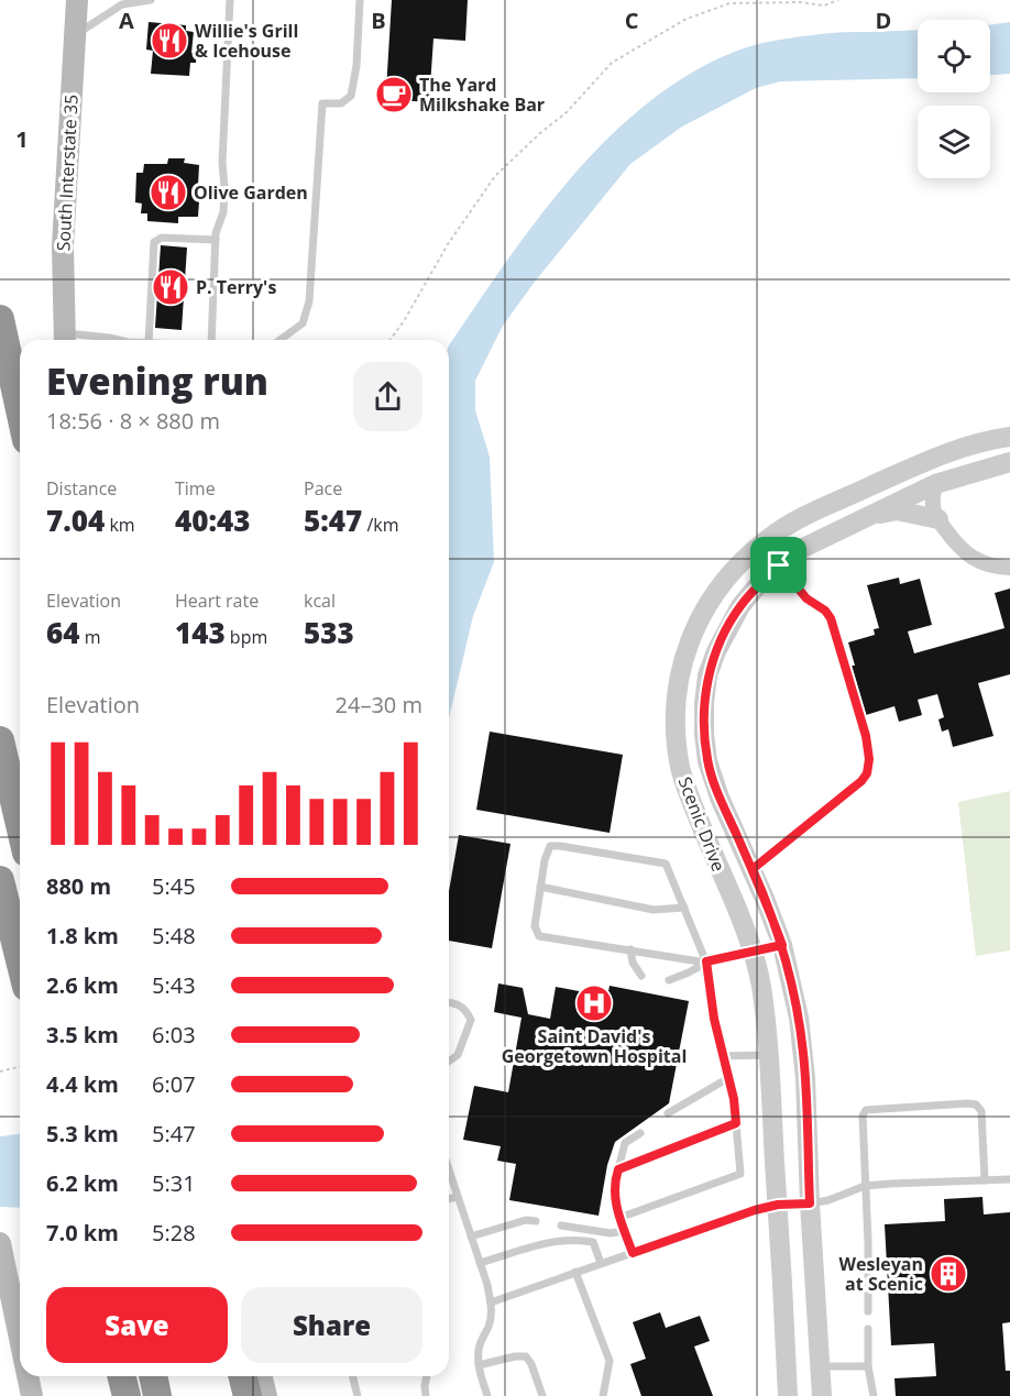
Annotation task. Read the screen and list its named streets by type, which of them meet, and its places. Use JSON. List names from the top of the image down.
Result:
{
  "streets": {
    "main road": ["South Interstate 35"],
    "street": ["Scenic Drive"]
  },
  "places": {
    "restaurant": ["Willie's Grill & Icehouse", "Olive Garden", "P. Terry's"],
    "cafe": ["The Yard Milkshake Bar"],
    "hospital": ["Saint David's Georgetown Hospital"],
    "building": ["Wesleyan at Scenic"]
  },
  "page": {
    "heading": ["Evening run", "18:56 · 8 × 880 m"],
    "stats": [
      ["Distance", "7.04 km"],
      ["Time", "40:43"],
      ["Pace", "5:47 /km"],
      ["Elevation", "64 m"],
      ["Heart rate", "143 bpm"],
      ["kcal", "533"]
    ],
    "chart": ["Elevation", "24–30 m"],
    "list": [
      {
        "name": "880 m",
        "note": "5:45"
      },
      {
        "name": "1.8 km",
        "note": "5:48"
      },
      {
        "name": "2.6 km",
        "note": "5:43"
      },
      {
        "name": "3.5 km",
        "note": "6:03"
      },
      {
        "name": "4.4 km",
        "note": "6:07"
      },
      {
        "name": "5.3 km",
        "note": "5:47"
      },
      {
        "name": "6.2 km",
        "note": "5:31"
      },
      {
        "name": "7.0 km",
        "note": "5:28"
      }
    ],
    "buttons": ["Save", "Share"]
  },
  "grid": {
    "columns": [
      "A",
      "B",
      "C",
      "D"
    ],
    "rows": ["1"]
  }
}
